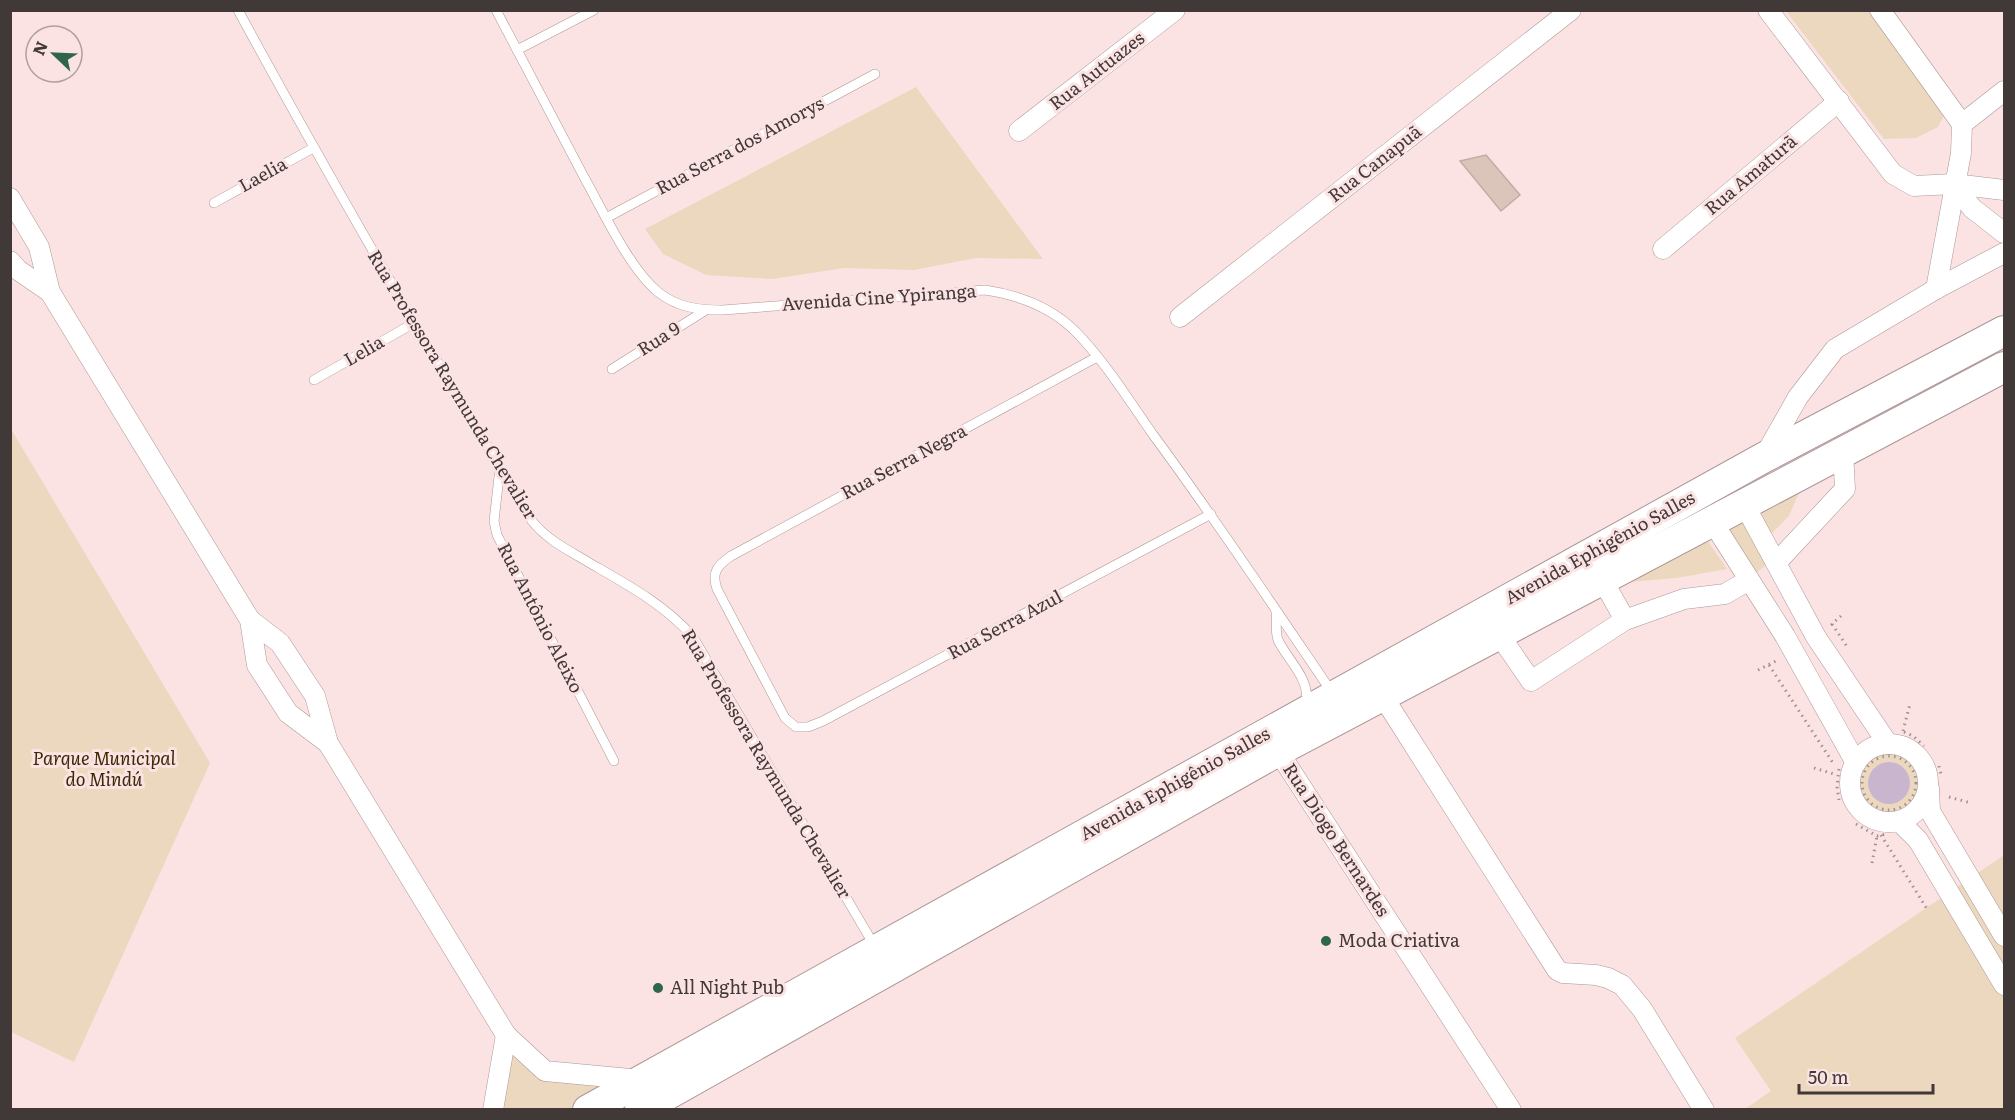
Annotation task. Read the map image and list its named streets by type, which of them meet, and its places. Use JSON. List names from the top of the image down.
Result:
{
  "streets": {
    "main road": ["Avenida Ephigênio Salles"],
    "street": [
      "Rua Autuazes",
      "Rua Canapuã",
      "Rua Amaturã",
      "Rua Diogo Bernardes"
    ],
    "lane": [
      "Rua Serra dos Amorys",
      "Laelia",
      "Avenida Cine Ypiranga",
      "Rua 9",
      "Lelia",
      "Rua Professora Raymunda Chevalier",
      "Rua Serra Negra",
      "Rua Antônio Aleixo",
      "Rua Serra Azul"
    ]
  },
  "crossings": [
    ["Rua Serra dos Amorys", "Avenida Cine Ypiranga"],
    ["Laelia", "Rua Professora Raymunda Chevalier"],
    ["Avenida Cine Ypiranga", "Rua 9"],
    ["Avenida Cine Ypiranga", "Rua Serra Negra"],
    ["Avenida Cine Ypiranga", "Avenida Ephigênio Salles"],
    ["Avenida Cine Ypiranga", "Rua Serra Azul"],
    ["Lelia", "Rua Professora Raymunda Chevalier"],
    ["Rua Professora Raymunda Chevalier", "Avenida Ephigênio Salles"],
    ["Rua Professora Raymunda Chevalier", "Rua Antônio Aleixo"],
    ["Rua Serra Negra", "Rua Serra Azul"],
    ["Avenida Ephigênio Salles", "Rua Diogo Bernardes"]
  ],
  "parks": ["Parque Municipal do Mindú"],
  "places": ["Moda Criativa", "All Night Pub"],
  "scale_bar": "50 m",
  "north": "top left"
}
